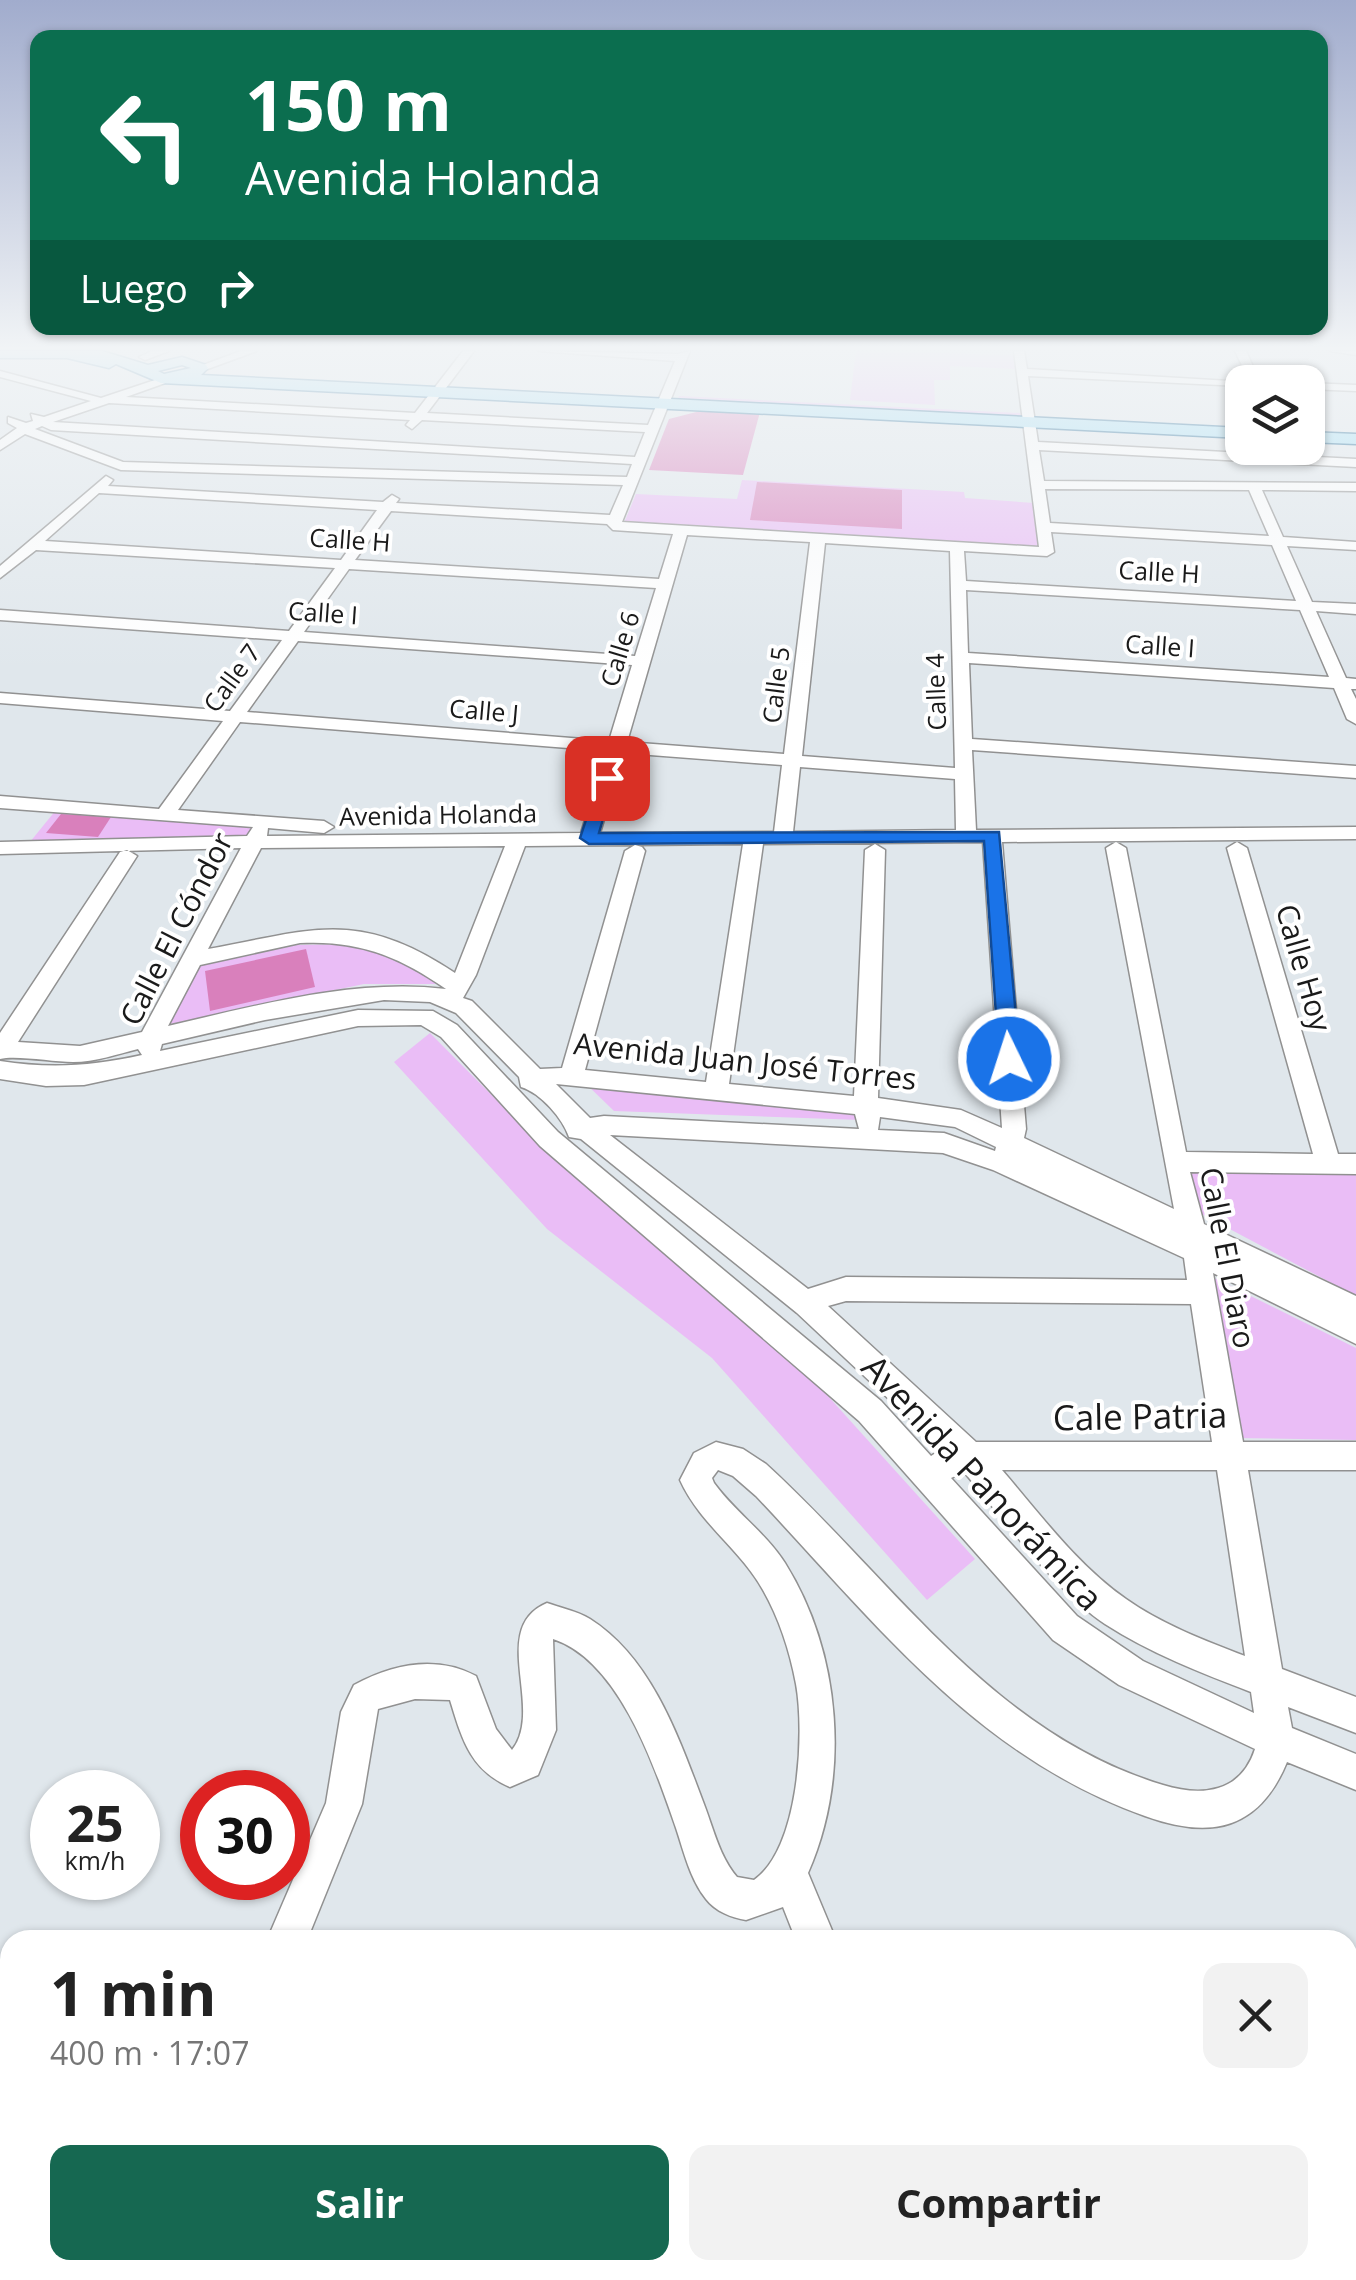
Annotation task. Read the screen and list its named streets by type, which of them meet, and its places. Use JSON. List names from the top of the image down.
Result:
{
  "streets": {
    "street": [
      "Calle H",
      "Calle I",
      "Calle 6",
      "Calle 7",
      "Calle 5",
      "Calle 4",
      "Calle J",
      "Avenida Holanda",
      "Calle El Cóndor",
      "Calle Hoy",
      "Avenida Juan José Torres",
      "Calle El Diaro",
      "Cale Patria",
      "Avenida Panorámica"
    ]
  },
  "crossings": [
    ["Calle H", "Calle 6"],
    ["Calle H", "Calle 7"],
    ["Calle H", "Calle 4"],
    ["Calle I", "Calle 6"],
    ["Calle I", "Calle 7"],
    ["Calle I", "Calle 4"],
    ["Calle 6", "Calle J"],
    ["Calle 6", "Avenida Holanda"],
    ["Calle 7", "Calle J"],
    ["Calle 5", "Calle J"],
    ["Calle 5", "Avenida Holanda"],
    ["Calle 4", "Calle J"],
    ["Calle 4", "Avenida Holanda"],
    ["Avenida Holanda", "Calle El Cóndor"],
    ["Avenida Holanda", "Calle Hoy"],
    ["Avenida Holanda", "Calle El Diaro"],
    ["Calle El Cóndor", "Avenida Panorámica"],
    ["Avenida Juan José Torres", "Calle El Diaro"],
    ["Avenida Juan José Torres", "Avenida Panorámica"],
    ["Calle El Diaro", "Cale Patria"],
    ["Calle El Diaro", "Avenida Panorámica"],
    ["Cale Patria", "Avenida Panorámica"]
  ],
  "page": {
    "turn": ["150 m", "Avenida Holanda"],
    "then": "Luego",
    "speed": "25 km/h",
    "limit": "30",
    "heading": ["1 min", "400 m · 17:07"],
    "buttons": ["Salir", "Compartir"]
  }
}
